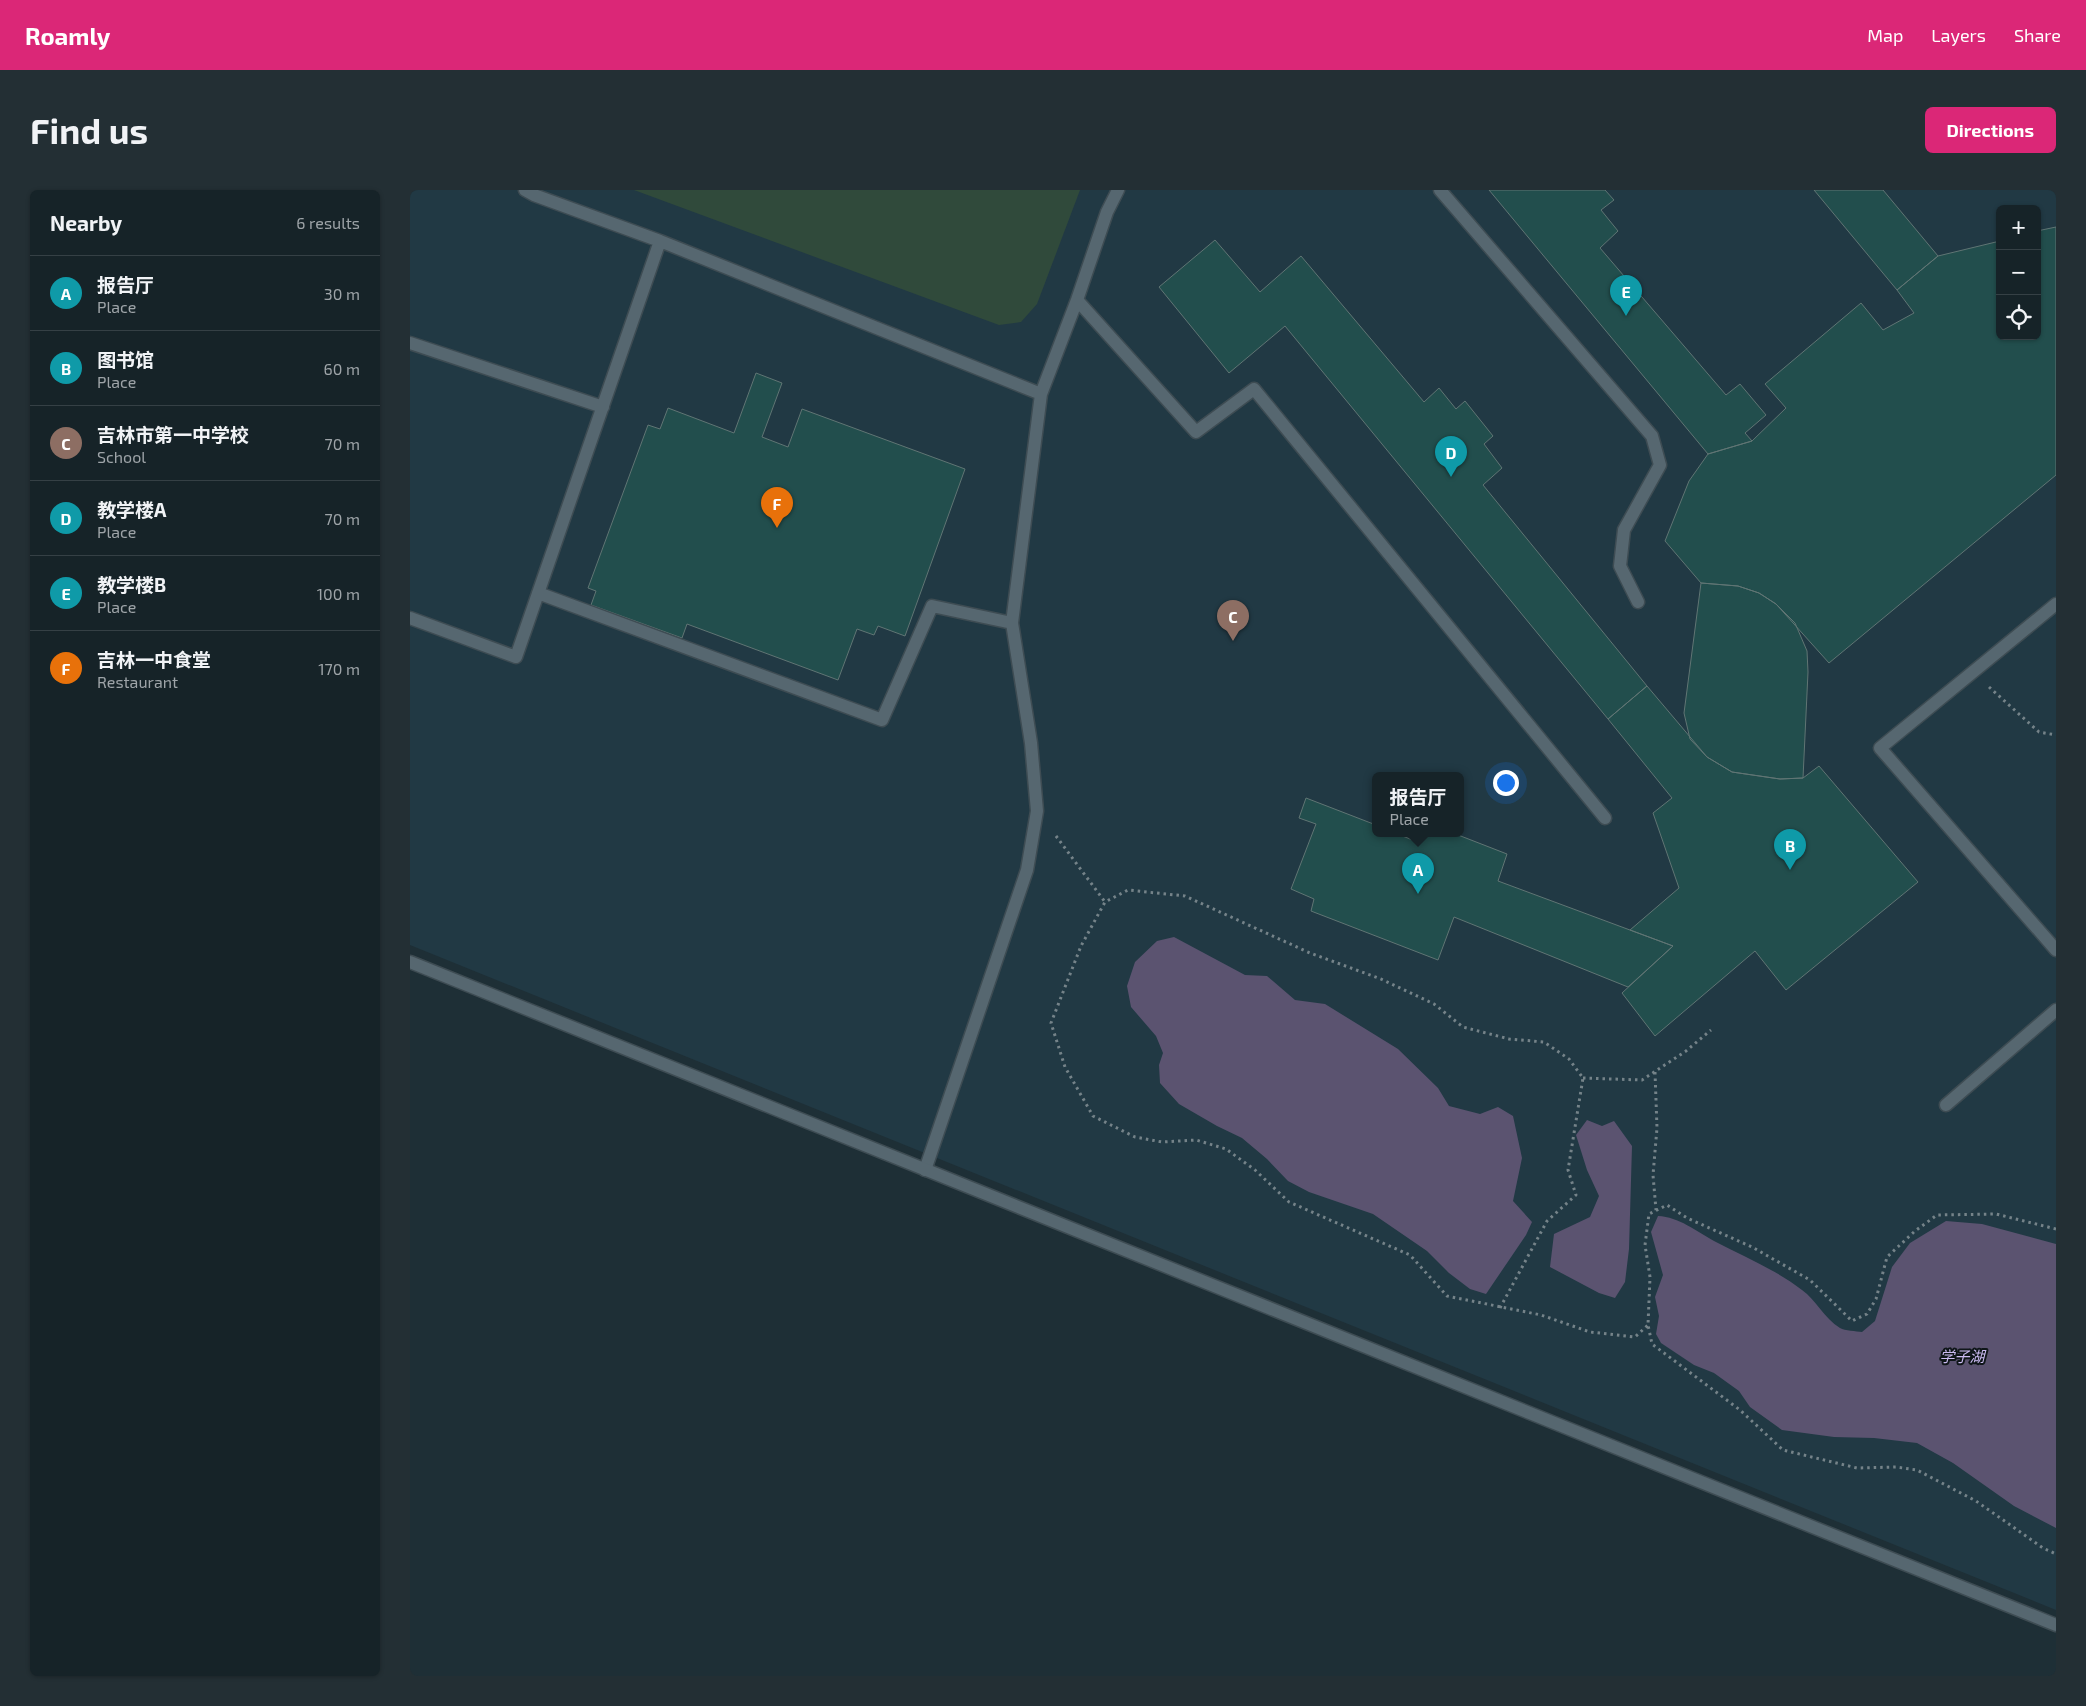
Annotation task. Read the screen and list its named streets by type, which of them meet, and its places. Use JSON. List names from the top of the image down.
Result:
{
  "water": ["学子湖"],
  "page": {
    "header": "Roamly",
    "nav": ["Map", "Layers", "Share"],
    "buttons": "Directions",
    "title": "Find us",
    "heading": ["Nearby", "6 results"],
    "map_buttons": ["+", "−"],
    "list": [
      {
        "mark": "A",
        "name": "报告厅",
        "note": "Place",
        "value": "30 m"
      },
      {
        "mark": "B",
        "name": "图书馆",
        "note": "Place",
        "value": "60 m"
      },
      {
        "mark": "C",
        "name": "吉林市第一中学校",
        "note": "School",
        "value": "70 m"
      },
      {
        "mark": "D",
        "name": "教学楼A",
        "note": "Place",
        "value": "70 m"
      },
      {
        "mark": "E",
        "name": "教学楼B",
        "note": "Place",
        "value": "100 m"
      },
      {
        "mark": "F",
        "name": "吉林一中食堂",
        "note": "Restaurant",
        "value": "170 m"
      }
    ],
    "pins": [
      "E",
      "D",
      "F",
      "C",
      "B",
      "A"
    ],
    "popup": ["报告厅", "Place"]
  }
}
